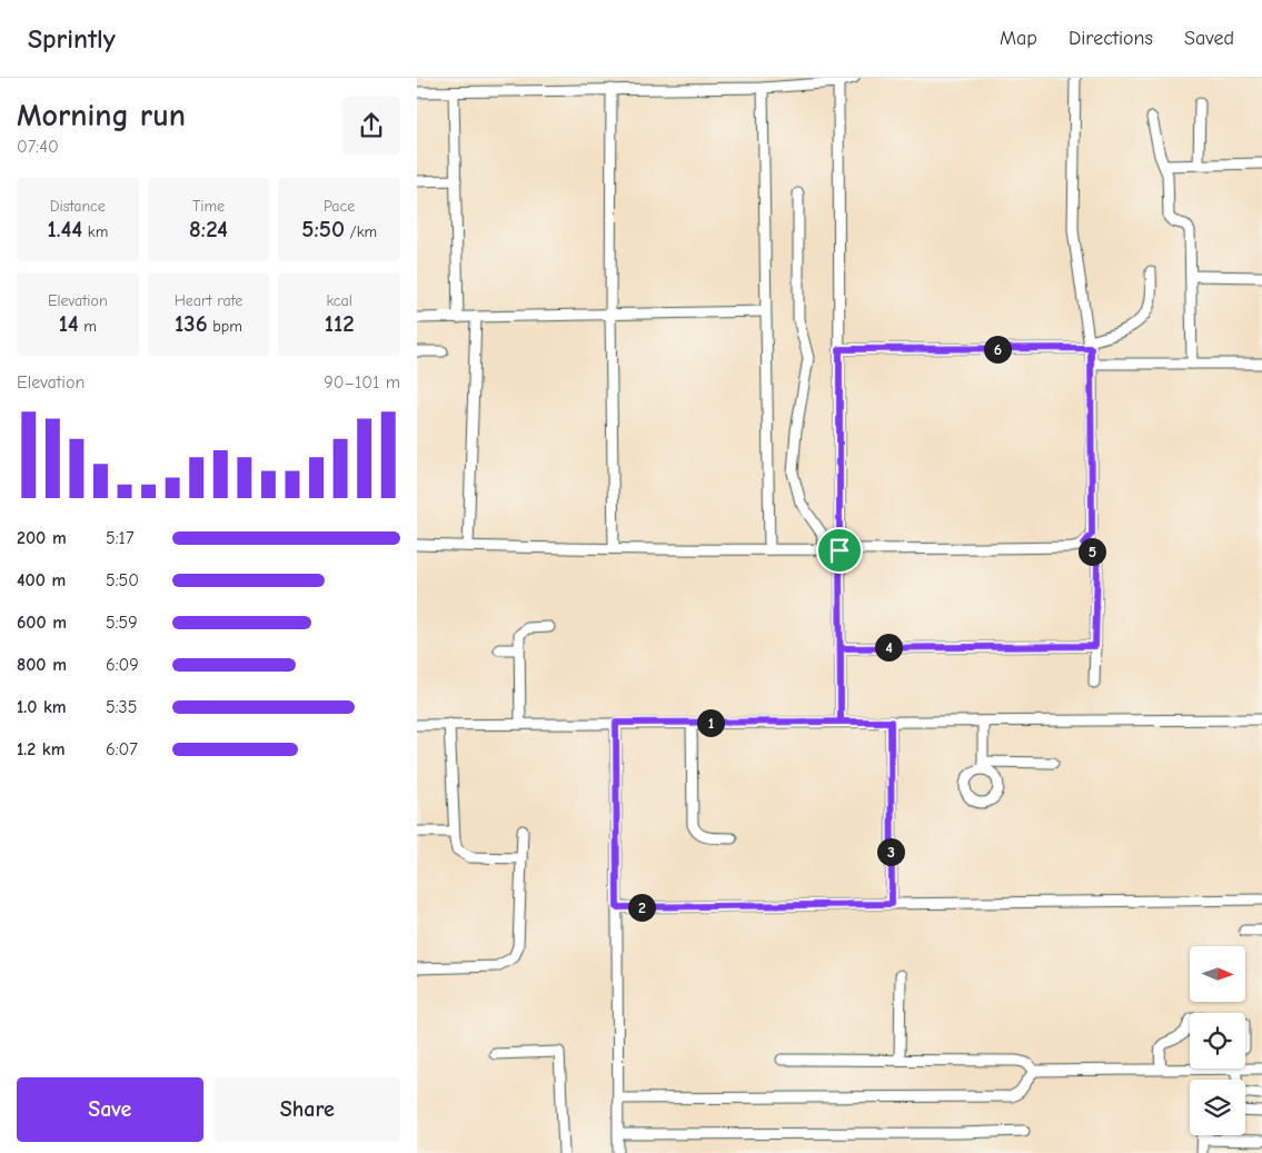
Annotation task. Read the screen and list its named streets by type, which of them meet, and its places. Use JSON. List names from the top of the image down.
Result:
{
  "north": "right",
  "page": {
    "header": "Sprintly",
    "nav": ["Map", "Directions", "Saved"],
    "heading": ["Morning run", "07:40"],
    "stats": [
      ["Distance", "1.44 km"],
      ["Time", "8:24"],
      ["Pace", "5:50 /km"],
      ["Elevation", "14 m"],
      ["Heart rate", "136 bpm"],
      ["kcal", "112"]
    ],
    "pins": [
      "6",
      "5",
      "4",
      "1",
      "3",
      "2"
    ],
    "chart": ["Elevation", "90–101 m"],
    "list": [
      {
        "name": "200 m",
        "note": "5:17"
      },
      {
        "name": "400 m",
        "note": "5:50"
      },
      {
        "name": "600 m",
        "note": "5:59"
      },
      {
        "name": "800 m",
        "note": "6:09"
      },
      {
        "name": "1.0 km",
        "note": "5:35"
      },
      {
        "name": "1.2 km",
        "note": "6:07"
      }
    ],
    "buttons": ["Save", "Share"]
  }
}
